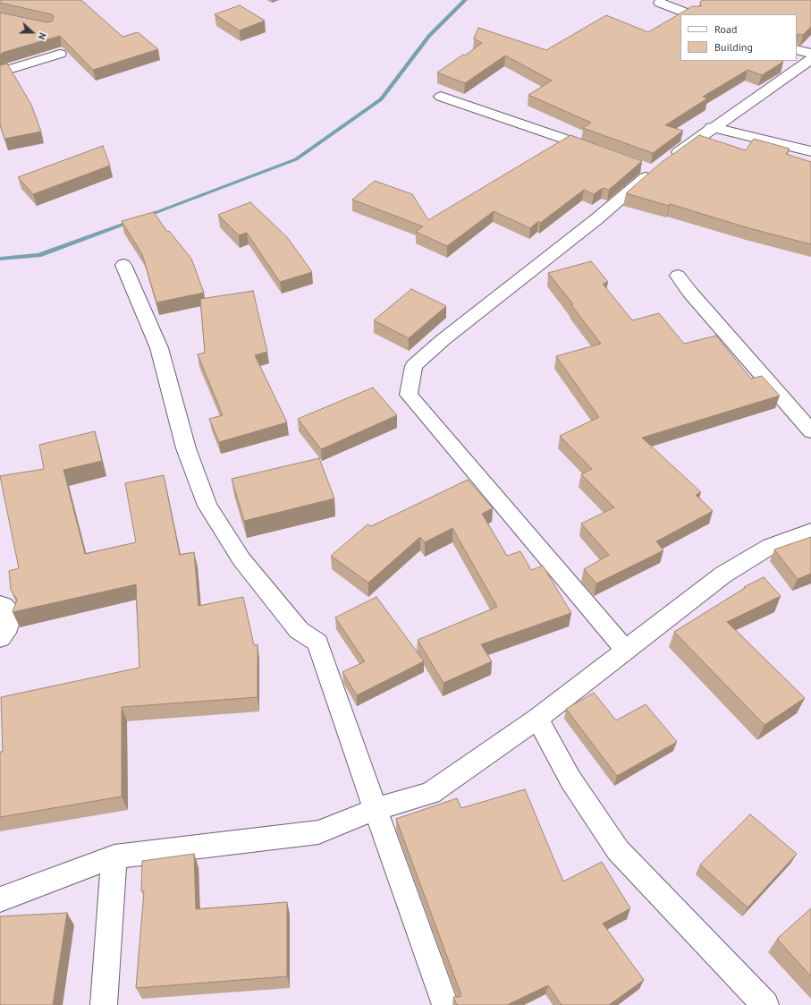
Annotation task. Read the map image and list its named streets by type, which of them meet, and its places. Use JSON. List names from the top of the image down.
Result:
{
  "legend": ["Road", "Building"],
  "north": "right"
}
